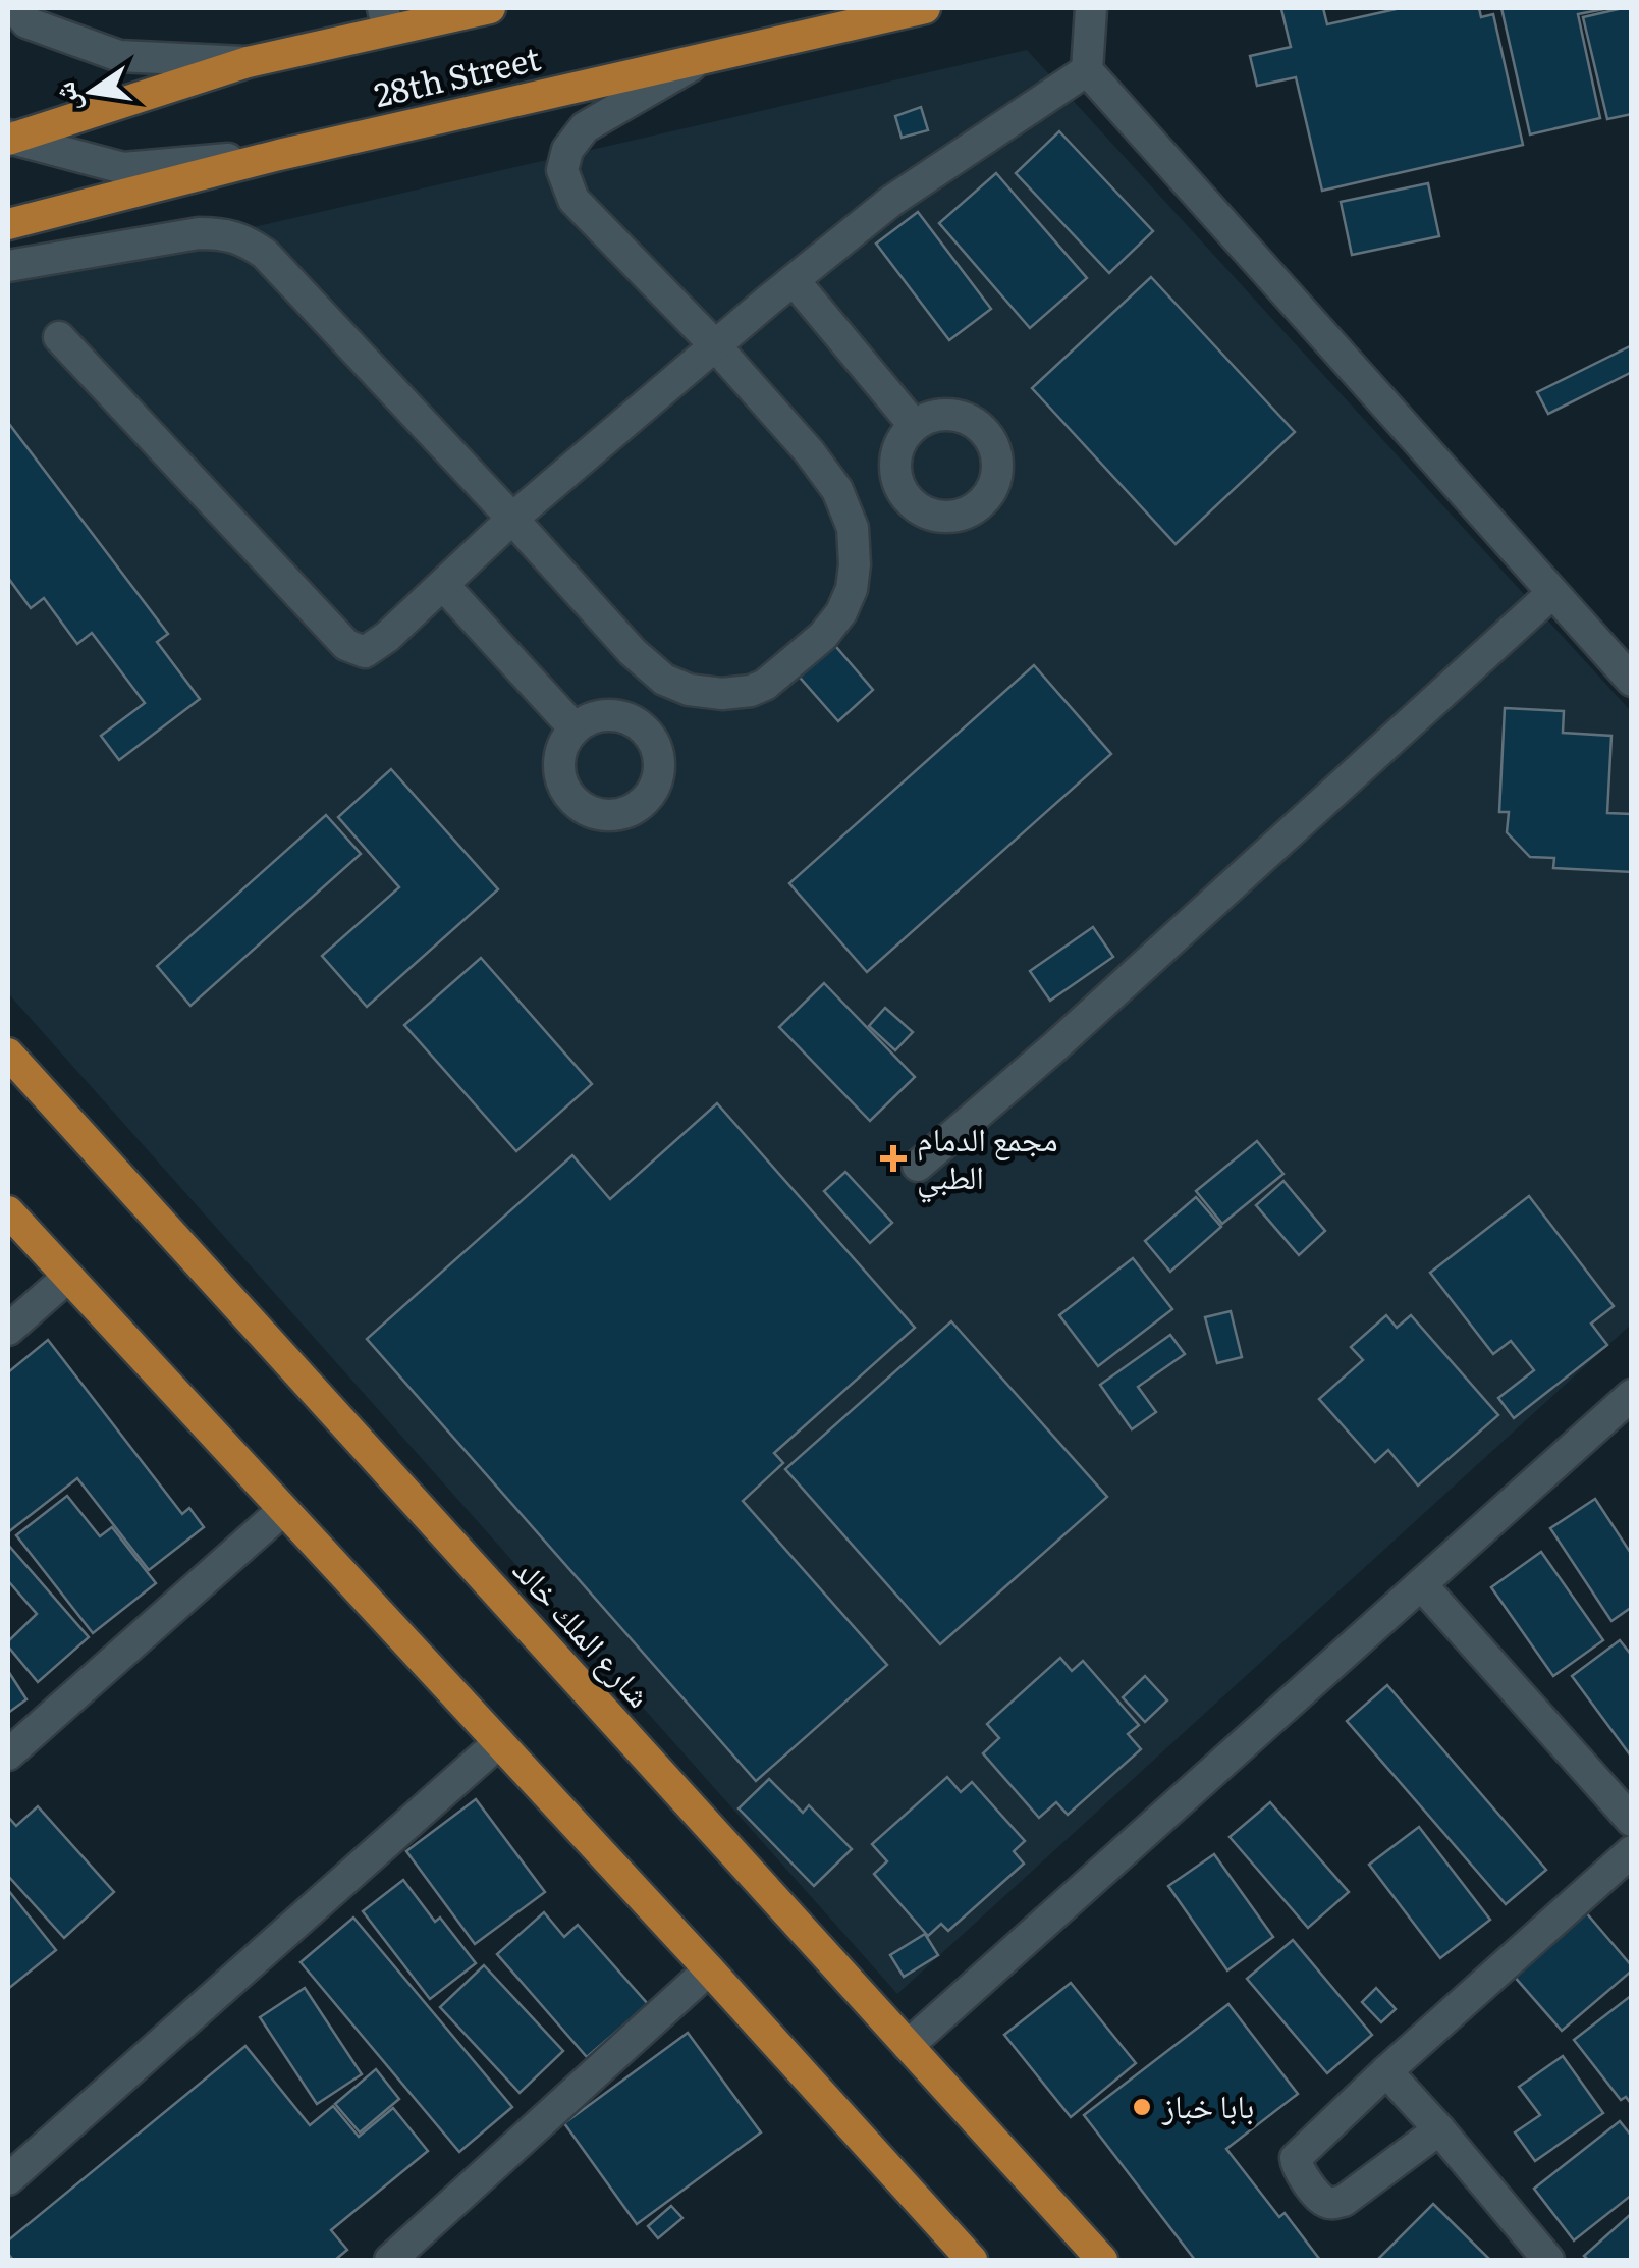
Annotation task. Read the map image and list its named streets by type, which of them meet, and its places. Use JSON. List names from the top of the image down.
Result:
{
  "streets": {
    "main road": ["28th Street", "شارع الملك خالد"]
  },
  "places": {
    "health": ["مجمع الدمام الطبي"],
    "other": ["بابا خباز"]
  },
  "north": "left"
}
